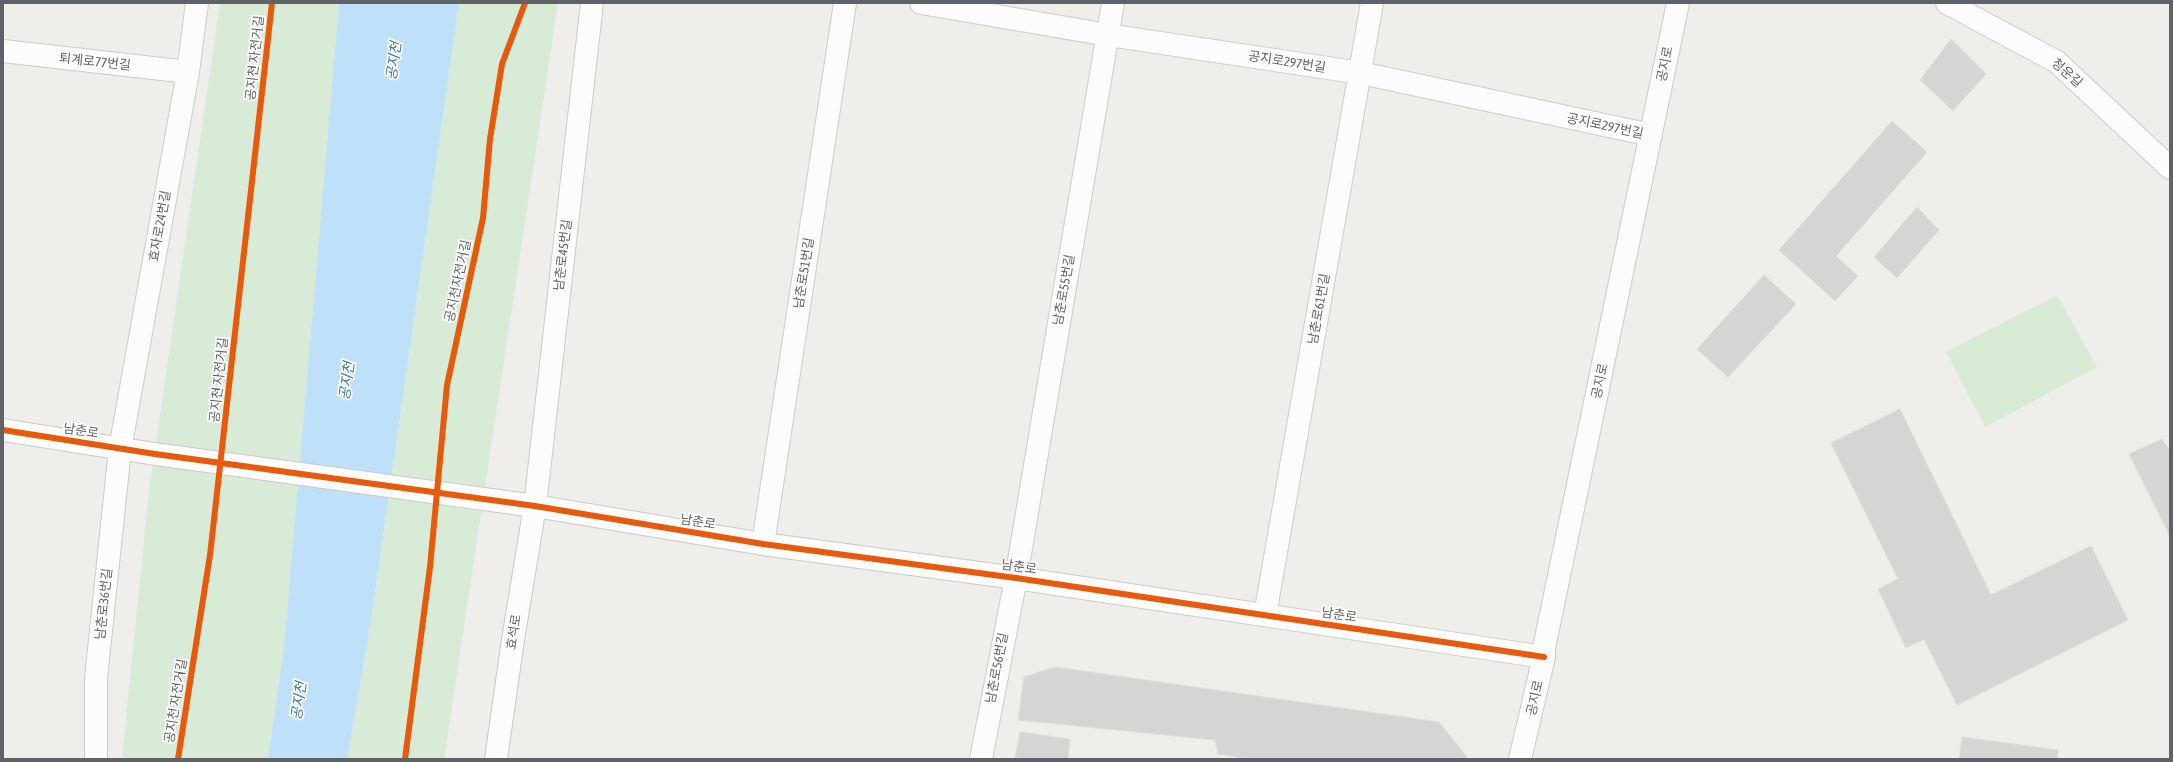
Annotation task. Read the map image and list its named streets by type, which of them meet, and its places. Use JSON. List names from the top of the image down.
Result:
{
  "streets": {
    "street": [
      "퇴계로77번길",
      "공지로297번길",
      "공지로",
      "청운길",
      "효자로24번길",
      "남춘로45번길",
      "남춘로51번길",
      "남춘로55번길",
      "남춘로61번길",
      "남춘로",
      "남춘로36번길",
      "효석로",
      "남춘로56번길"
    ],
    "cycle path": ["공지천 자전거길", "공지천자전거길"]
  },
  "crossings": [
    ["퇴계로77번길", "효자로24번길"],
    ["공지로297번길", "공지로"],
    ["공지로297번길", "남춘로55번길"],
    ["공지로297번길", "남춘로61번길"],
    ["공지로", "남춘로"],
    ["효자로24번길", "남춘로"],
    ["효자로24번길", "남춘로36번길"],
    ["남춘로45번길", "남춘로"],
    ["남춘로45번길", "효석로"],
    ["남춘로51번길", "남춘로"],
    ["남춘로55번길", "남춘로"],
    ["남춘로55번길", "남춘로56번길"],
    ["남춘로61번길", "남춘로"],
    ["남춘로", "남춘로36번길"],
    ["남춘로", "효석로"],
    ["남춘로", "남춘로56번길"]
  ],
  "water": ["공지천"]
}
